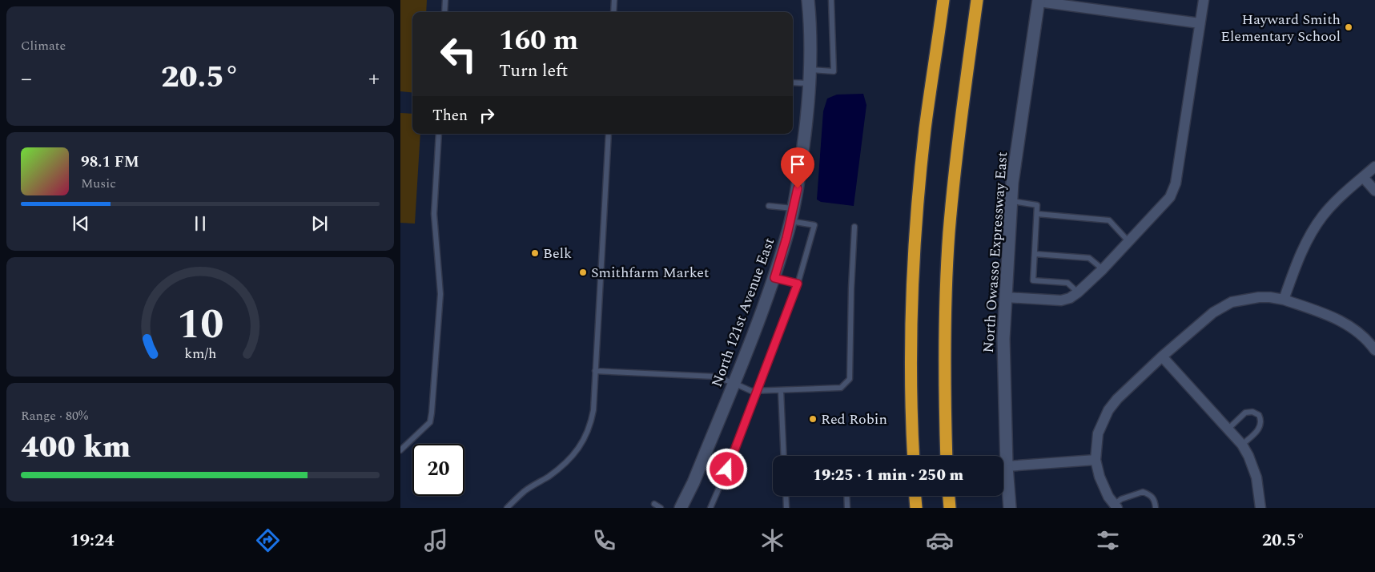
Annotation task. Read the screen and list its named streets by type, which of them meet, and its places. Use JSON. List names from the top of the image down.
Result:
{
  "streets": {
    "street": ["North Owasso Expressway East", "North 121st Avenue East"]
  },
  "places": [
    "Hayward Smith Elementary School",
    "Belk",
    "Smithfarm Market",
    "Red Robin"
  ],
  "page": {
    "tile": [
      "Climate",
      ["Range · 80%", "400 km"]
    ],
    "turn": ["160 m", "Turn left"],
    "heat": ["−", "20.5°", "+"],
    "then": "Then",
    "song": ["98.1 FM", "Music"],
    "limit": "20",
    "trip": "19:25 · 1 min · 250 m",
    "tabs": ["19:24", "20.5°"],
    "gauge": ["10", "km/h"]
  }
}
